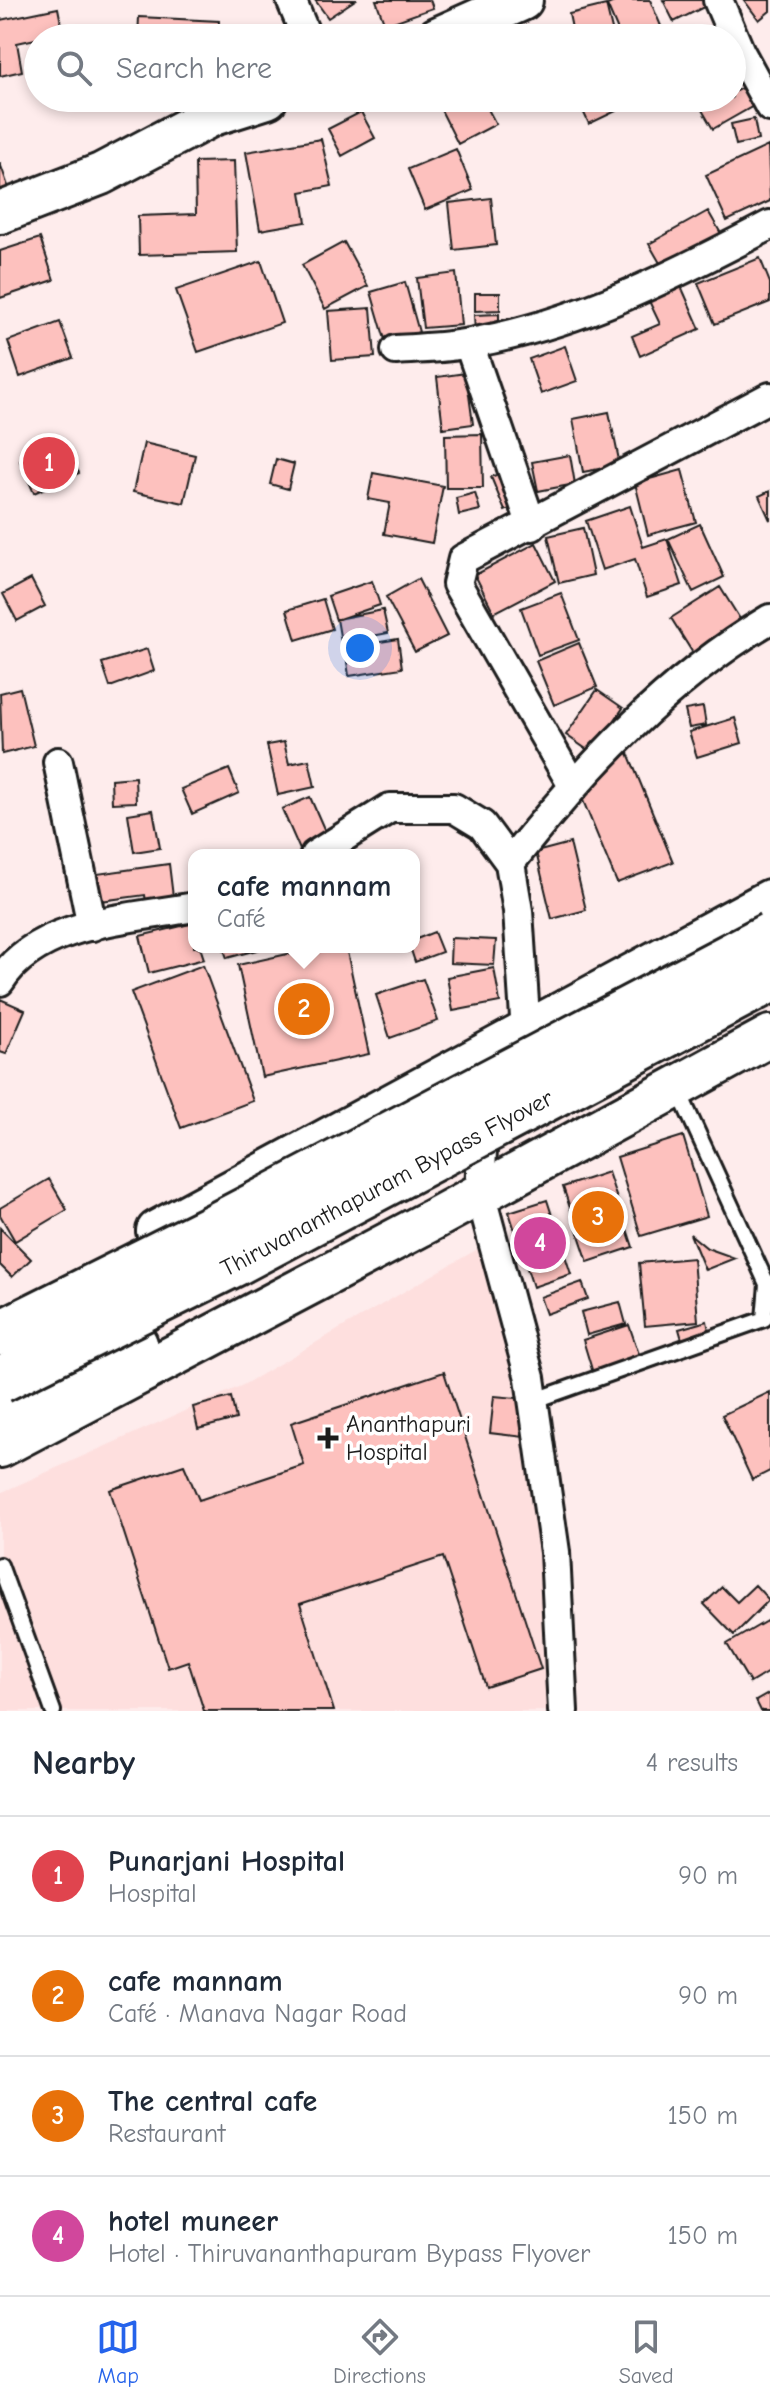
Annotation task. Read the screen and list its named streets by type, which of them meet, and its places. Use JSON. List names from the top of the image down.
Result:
{
  "streets": {
    "highway": ["Thiruvananthapuram Bypass Flyover"]
  },
  "places": {
    "health": ["Ananthapuri Hospital"]
  },
  "page": {
    "search": "Search here",
    "pins": [
      "1",
      "2",
      "3",
      "4"
    ],
    "popup": ["cafe mannam", "Café"],
    "heading": ["Nearby", "4 results"],
    "list": [
      {
        "mark": "1",
        "name": "Punarjani Hospital",
        "note": "Hospital",
        "value": "90 m"
      },
      {
        "mark": "2",
        "name": "cafe mannam",
        "note": "Café · Manava Nagar Road",
        "value": "90 m"
      },
      {
        "mark": "3",
        "name": "The central cafe",
        "note": "Restaurant",
        "value": "150 m"
      },
      {
        "mark": "4",
        "name": "hotel muneer",
        "note": "Hotel · Thiruvananthapuram Bypass Flyover",
        "value": "150 m"
      }
    ],
    "nav": ["Map", "Directions", "Saved"]
  }
}
